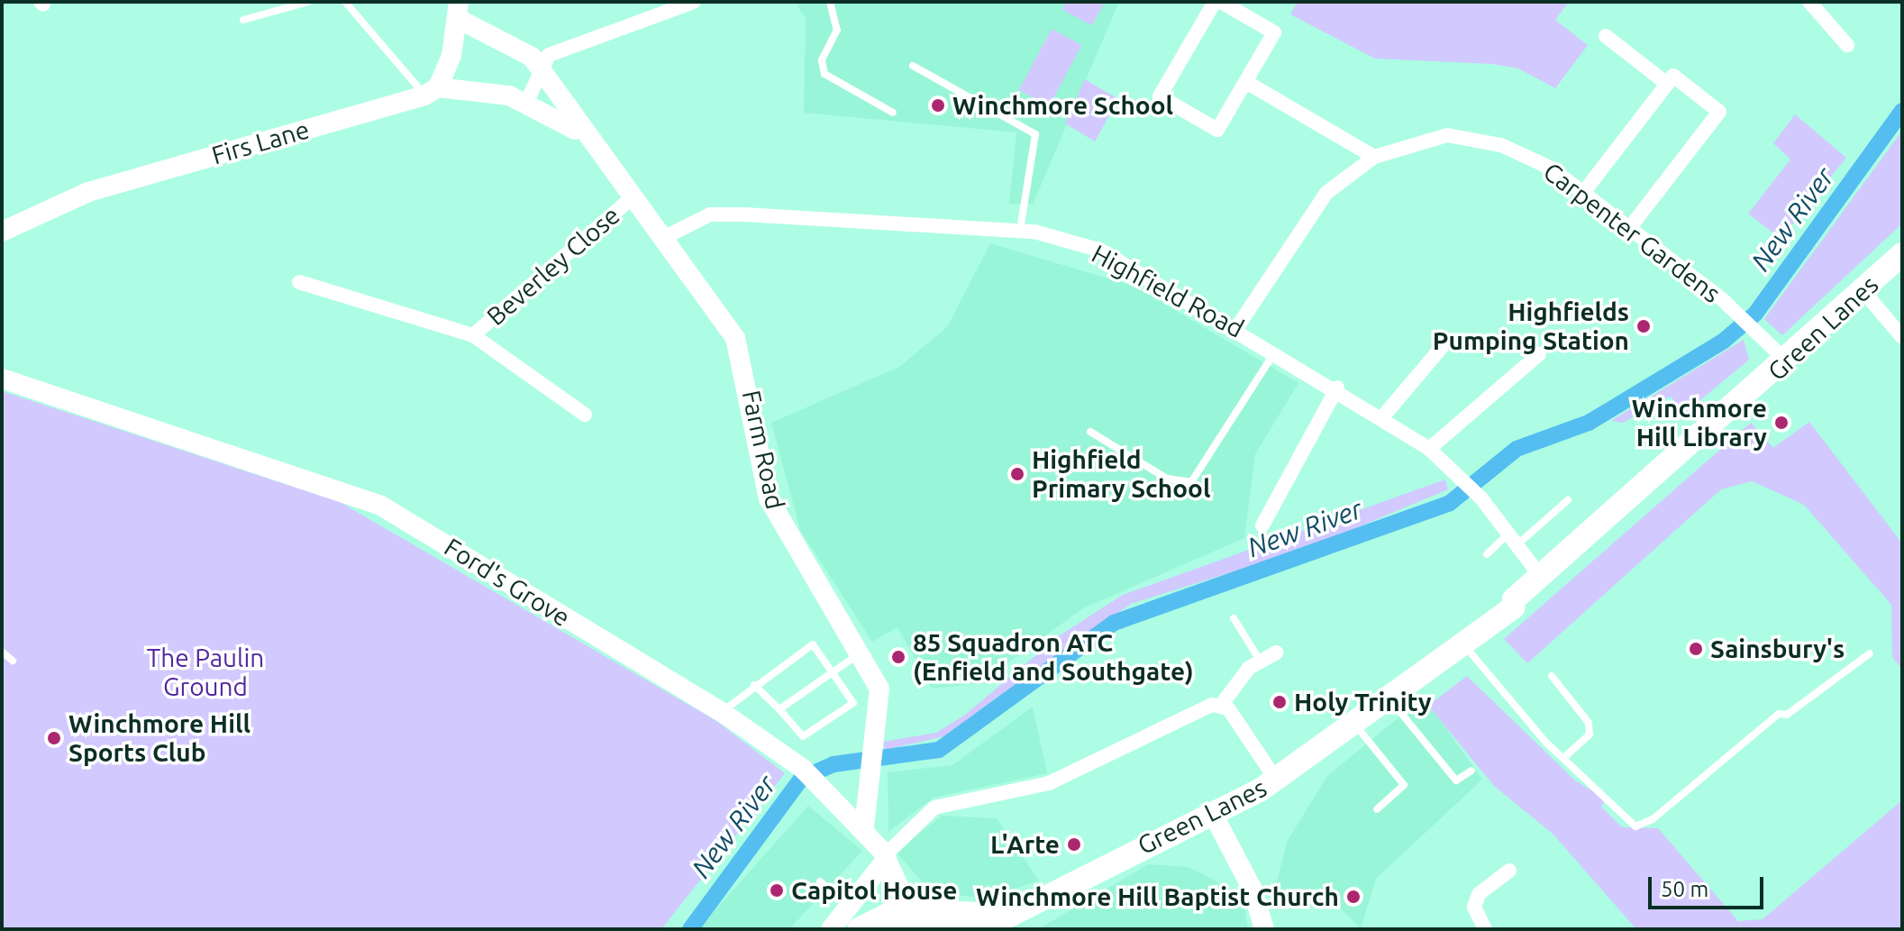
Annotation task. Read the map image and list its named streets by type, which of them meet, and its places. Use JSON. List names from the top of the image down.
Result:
{
  "streets": {
    "main road": ["Green Lanes"],
    "street": [
      "Firs Lane",
      "Carpenter Gardens",
      "Beverley Close",
      "Highfield Road",
      "Farm Road",
      "Ford's Grove"
    ]
  },
  "crossings": [
    ["Firs Lane", "Farm Road"],
    ["Carpenter Gardens", "Highfield Road"],
    ["Carpenter Gardens", "Green Lanes"],
    ["Beverley Close", "Farm Road"],
    ["Highfield Road", "Green Lanes"],
    ["Highfield Road", "Farm Road"],
    ["Green Lanes", "Ford's Grove"],
    ["Farm Road", "Ford's Grove"]
  ],
  "water": ["New River"],
  "parks": ["The Paulin Ground"],
  "places": [
    "Winchmore School",
    "Highfields Pumping Station",
    "Winchmore Hill Library",
    "Highfield Primary School",
    "Sainsbury's",
    "85 Squadron ATC (Enfield and Southgate)",
    "Holy Trinity",
    "Winchmore Hill Sports Club",
    "L'Arte",
    "Capitol House",
    "Winchmore Hill Baptist Church"
  ],
  "scale_bar": "50 m"
}
